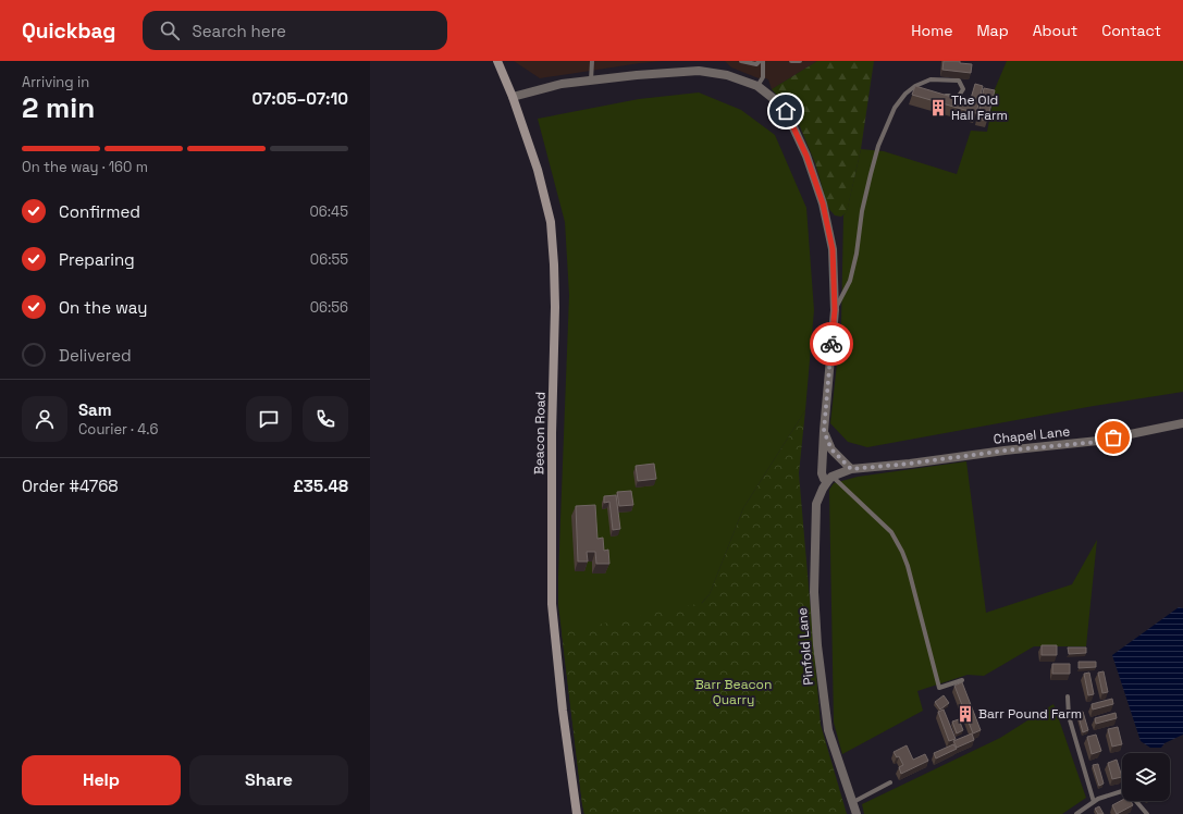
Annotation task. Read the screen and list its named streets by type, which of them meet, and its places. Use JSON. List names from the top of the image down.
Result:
{
  "streets": {
    "main road": ["Beacon Road"],
    "street": ["Chapel Lane", "Pinfold Lane"]
  },
  "crossings": [
    ["Chapel Lane", "Pinfold Lane"]
  ],
  "parks": ["Barr Beacon Quarry"],
  "places": {
    "building": ["The Old Hall Farm", "Barr Pound Farm"]
  },
  "page": {
    "header": "Quickbag",
    "search": "Search here",
    "nav": [
      "Home",
      "Map",
      "About",
      "Contact"
    ],
    "heading": ["2 min", "Arriving in", "07:05–07:10"],
    "panel": [
      "Sam",
      "Courier · 4.6",
      "Order #4768",
      "£35.48"
    ],
    "bar": "On the way · 160 m",
    "list": [
      ["Confirmed", "06:45"],
      ["Preparing", "06:55"],
      ["On the way", "06:56"],
      "Delivered"
    ],
    "buttons": ["Help", "Share"]
  }
}
